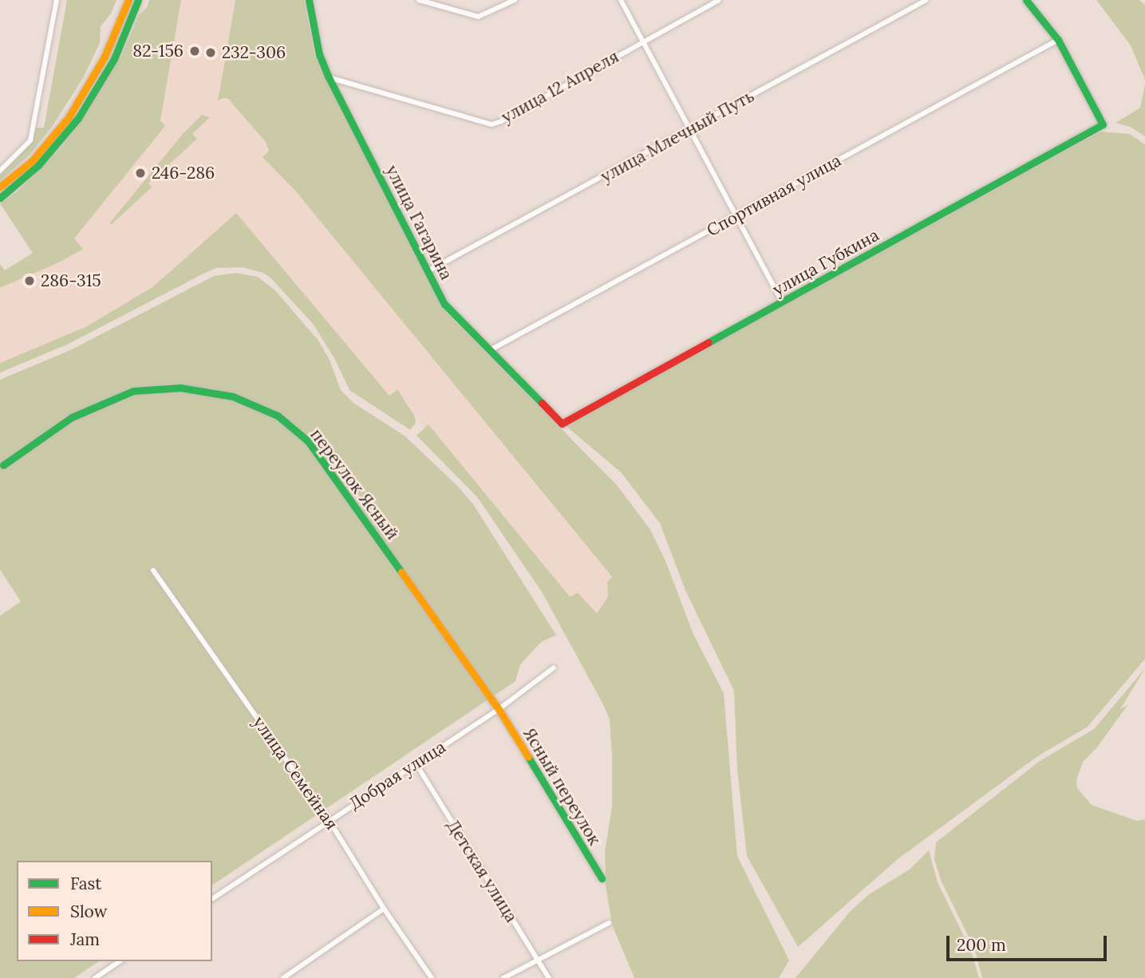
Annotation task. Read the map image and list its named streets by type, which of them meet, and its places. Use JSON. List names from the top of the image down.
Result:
{
  "streets": {
    "street": [
      "улица 12 Апреля",
      "улица Млечный Путь",
      "Спортивная улица",
      "улица Гагарина",
      "улица Губкина",
      "переулок Ясный",
      "улица Семейная",
      "Добрая улица",
      "Ясный переулок",
      "Детская улица"
    ]
  },
  "crossings": [
    ["улица 12 Апреля", "улица Гагарина"],
    ["улица Млечный Путь", "улица Гагарина"],
    ["Спортивная улица", "улица Гагарина"],
    ["Спортивная улица", "улица Губкина"],
    ["улица Гагарина", "улица Губкина"],
    ["переулок Ясный", "Добрая улица"],
    ["переулок Ясный", "Ясный переулок"],
    ["улица Семейная", "Добрая улица"],
    ["Добрая улица", "Ясный переулок"],
    ["Добрая улица", "Детская улица"]
  ],
  "places": [
    "82-156",
    "232-306",
    "246-286",
    "286-315"
  ],
  "legend": ["Fast", "Slow", "Jam"],
  "scale_bar": "200 m"
}
